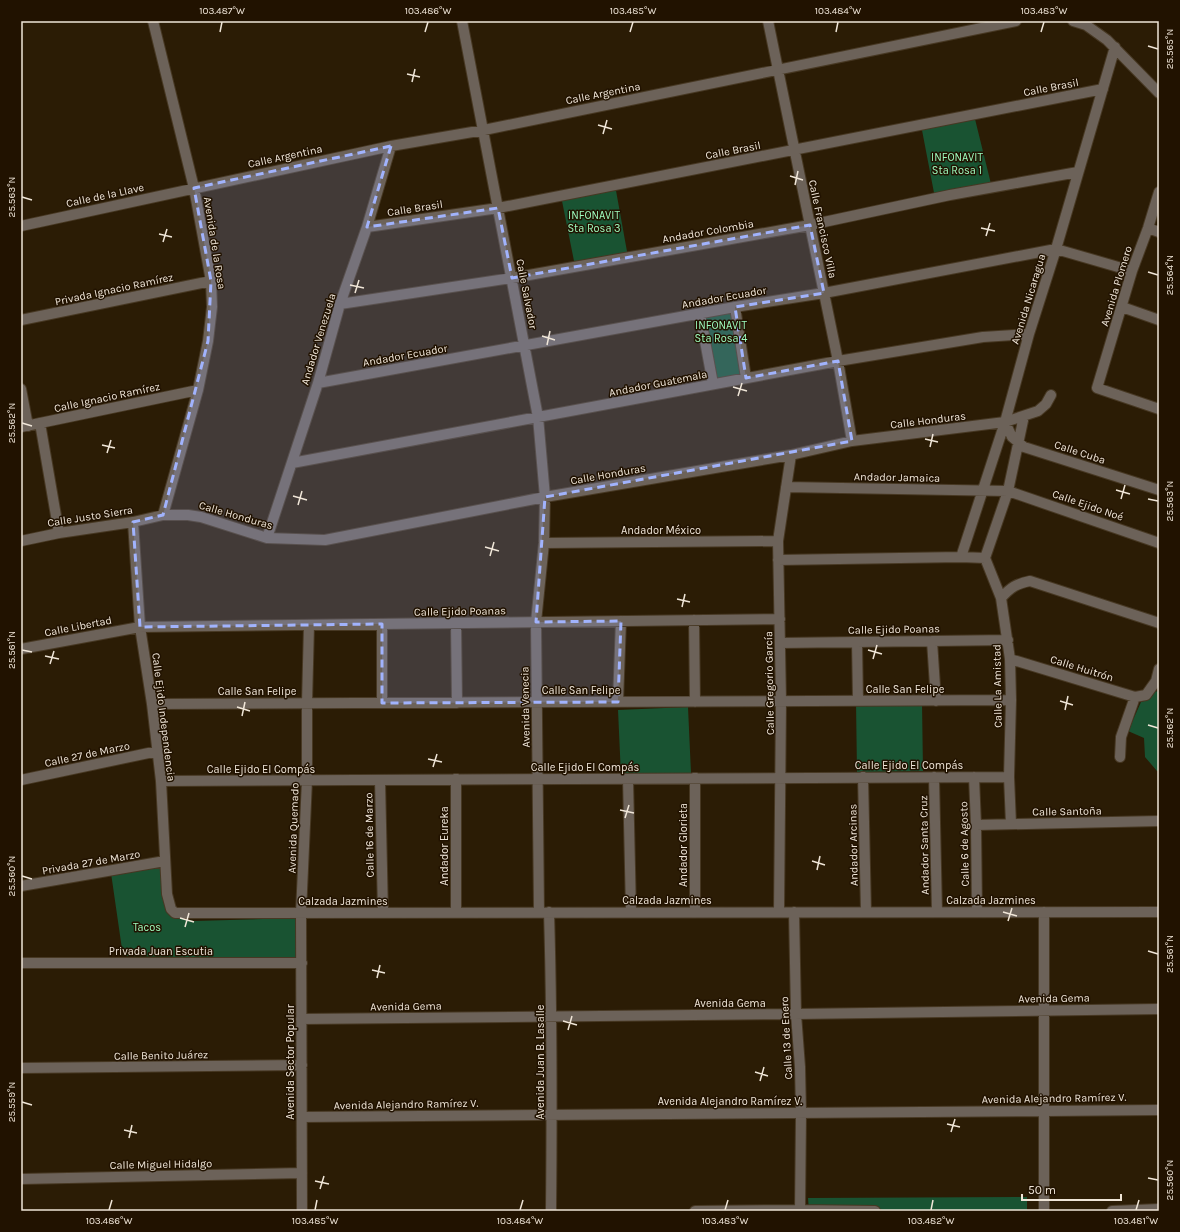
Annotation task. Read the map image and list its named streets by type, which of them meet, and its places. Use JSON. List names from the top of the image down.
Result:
{
  "streets": {
    "street": [
      "Calle Brasil",
      "Calle Argentina",
      "Calle de la Llave",
      "Calle Francisco Villa",
      "Andador Colombia",
      "Avenida de la Rosa",
      "Avenida Plomero",
      "Privada Ignacio Ramírez",
      "Calle Salvador",
      "Andador Ecuador",
      "Avenida Nicaragua",
      "Andador Venezuela",
      "Andador Guatemala",
      "Calle Ignacio Ramírez",
      "Calle Honduras",
      "Calle Cuba",
      "Andador Jamaica",
      "Calle Ejido Noé",
      "Calle Justo Sierra",
      "Andador México",
      "Calle Ejido Poanas",
      "Calle Libertad",
      "Calle Huitrón",
      "Calle Gregorio García",
      "Calle La Amistad",
      "Calle San Felipe",
      "Avenida Venecia",
      "Calle Ejido Independencia",
      "Calle 27 de Marzo",
      "Calle Ejido El Compás",
      "Calle Santoña",
      "Avenida Quemado",
      "Calle 16 de Marzo",
      "Calle 6 de Agosto",
      "Andador Glorieta",
      "Andador Arcinas",
      "Andador Santa Cruz",
      "Andador Eureka",
      "Privada 27 de Marzo",
      "Calzada Jazmines",
      "Privada Juan Escutia",
      "Avenida Gema",
      "Calle 13 de Enero",
      "Calle Benito Juárez",
      "Avenida Sector Popular",
      "Avenida Juan B. Lasalle",
      "Avenida Alejandro Ramírez V.",
      "Calle Miguel Hidalgo"
    ]
  },
  "crossings": [
    ["Calle Brasil", "Calle Francisco Villa"],
    ["Calle Brasil", "Calle Salvador"],
    ["Calle Brasil", "Avenida Nicaragua"],
    ["Calle Brasil", "Andador Venezuela"],
    ["Calle Argentina", "Calle de la Llave"],
    ["Calle Argentina", "Calle Francisco Villa"],
    ["Calle Argentina", "Avenida de la Rosa"],
    ["Calle Argentina", "Calle Salvador"],
    ["Calle Argentina", "Andador Venezuela"],
    ["Calle de la Llave", "Avenida de la Rosa"],
    ["Calle Francisco Villa", "Andador Colombia"],
    ["Calle Francisco Villa", "Andador Ecuador"],
    ["Calle Francisco Villa", "Andador Guatemala"],
    ["Calle Francisco Villa", "Calle Honduras"],
    ["Andador Colombia", "Calle Salvador"],
    ["Andador Colombia", "Avenida Nicaragua"],
    ["Andador Colombia", "Andador Venezuela"],
    ["Avenida de la Rosa", "Privada Ignacio Ramírez"],
    ["Avenida de la Rosa", "Calle Ignacio Ramírez"],
    ["Avenida de la Rosa", "Calle Honduras"],
    ["Avenida de la Rosa", "Calle Justo Sierra"],
    ["Avenida Plomero", "Andador Ecuador"],
    ["Calle Salvador", "Andador Ecuador"],
    ["Calle Salvador", "Andador Guatemala"],
    ["Calle Salvador", "Calle Honduras"],
    ["Calle Salvador", "Andador México"],
    ["Calle Salvador", "Calle Ejido Poanas"],
    ["Calle Salvador", "Avenida Venecia"],
    ["Andador Ecuador", "Avenida Nicaragua"],
    ["Andador Ecuador", "Andador Venezuela"],
    ["Avenida Nicaragua", "Andador Guatemala"],
    ["Avenida Nicaragua", "Calle Honduras"],
    ["Avenida Nicaragua", "Andador Jamaica"],
    ["Andador Venezuela", "Andador Guatemala"],
    ["Andador Venezuela", "Calle Honduras"],
    ["Calle Honduras", "Calle Justo Sierra"],
    ["Calle Honduras", "Calle Gregorio García"],
    ["Andador Jamaica", "Calle Ejido Noé"],
    ["Andador Jamaica", "Calle Gregorio García"],
    ["Calle Justo Sierra", "Calle Ejido Independencia"],
    ["Andador México", "Calle Gregorio García"],
    ["Calle Ejido Poanas", "Calle Libertad"],
    ["Calle Ejido Poanas", "Calle Gregorio García"],
    ["Calle Ejido Poanas", "Calle La Amistad"],
    ["Calle Ejido Poanas", "Avenida Venecia"],
    ["Calle Ejido Poanas", "Calle Ejido Independencia"],
    ["Calle Ejido Poanas", "Avenida Quemado"],
    ["Calle Libertad", "Calle Ejido Independencia"],
    ["Calle Huitrón", "Calle La Amistad"],
    ["Calle Gregorio García", "Calle San Felipe"],
    ["Calle Gregorio García", "Calle Ejido El Compás"],
    ["Calle Gregorio García", "Calzada Jazmines"],
    ["Calle La Amistad", "Calle San Felipe"],
    ["Calle La Amistad", "Calle Ejido El Compás"],
    ["Calle La Amistad", "Calle Santoña"],
    ["Calle San Felipe", "Avenida Venecia"],
    ["Calle San Felipe", "Calle Ejido Independencia"],
    ["Calle San Felipe", "Avenida Quemado"],
    ["Avenida Venecia", "Calle Ejido El Compás"],
    ["Avenida Venecia", "Calzada Jazmines"],
    ["Avenida Venecia", "Avenida Juan B. Lasalle"],
    ["Calle Ejido Independencia", "Calle 27 de Marzo"],
    ["Calle Ejido Independencia", "Calle Ejido El Compás"],
    ["Calle Ejido Independencia", "Privada 27 de Marzo"],
    ["Calle Ejido Independencia", "Calzada Jazmines"],
    ["Calle Ejido El Compás", "Avenida Quemado"],
    ["Calle Ejido El Compás", "Calle 16 de Marzo"],
    ["Calle Ejido El Compás", "Calle 6 de Agosto"],
    ["Calle Ejido El Compás", "Andador Glorieta"],
    ["Calle Ejido El Compás", "Andador Arcinas"],
    ["Calle Ejido El Compás", "Andador Santa Cruz"],
    ["Calle Ejido El Compás", "Andador Eureka"],
    ["Calle Santoña", "Calle 6 de Agosto"],
    ["Avenida Quemado", "Calzada Jazmines"],
    ["Avenida Quemado", "Avenida Sector Popular"],
    ["Calle 16 de Marzo", "Calzada Jazmines"],
    ["Calle 6 de Agosto", "Calzada Jazmines"],
    ["Andador Glorieta", "Calzada Jazmines"],
    ["Andador Arcinas", "Calzada Jazmines"],
    ["Andador Santa Cruz", "Calzada Jazmines"],
    ["Andador Eureka", "Calzada Jazmines"],
    ["Calzada Jazmines", "Calle 13 de Enero"],
    ["Calzada Jazmines", "Avenida Sector Popular"],
    ["Calzada Jazmines", "Avenida Juan B. Lasalle"],
    ["Privada Juan Escutia", "Avenida Sector Popular"],
    ["Avenida Gema", "Calle 13 de Enero"],
    ["Avenida Gema", "Avenida Sector Popular"],
    ["Avenida Gema", "Avenida Juan B. Lasalle"],
    ["Calle 13 de Enero", "Avenida Alejandro Ramírez V."],
    ["Calle Benito Juárez", "Avenida Sector Popular"],
    ["Avenida Sector Popular", "Avenida Alejandro Ramírez V."],
    ["Avenida Sector Popular", "Calle Miguel Hidalgo"],
    ["Avenida Juan B. Lasalle", "Avenida Alejandro Ramírez V."]
  ],
  "parks": [
    "INFONAVIT Sta Rosa 1",
    "INFONAVIT Sta Rosa 3",
    "INFONAVIT Sta Rosa 4",
    "Tacos"
  ],
  "scale_bar": "50 m",
  "coordinates": [
    "103.487°W",
    "103.486°W",
    "103.485°W",
    "103.484°W",
    "103.483°W",
    "25.565°N",
    "25.563°N",
    "25.564°N",
    "25.562°N",
    "25.561°N",
    "25.560°N",
    "25.559°N",
    "103.482°W",
    "103.481°W"
  ]
}
